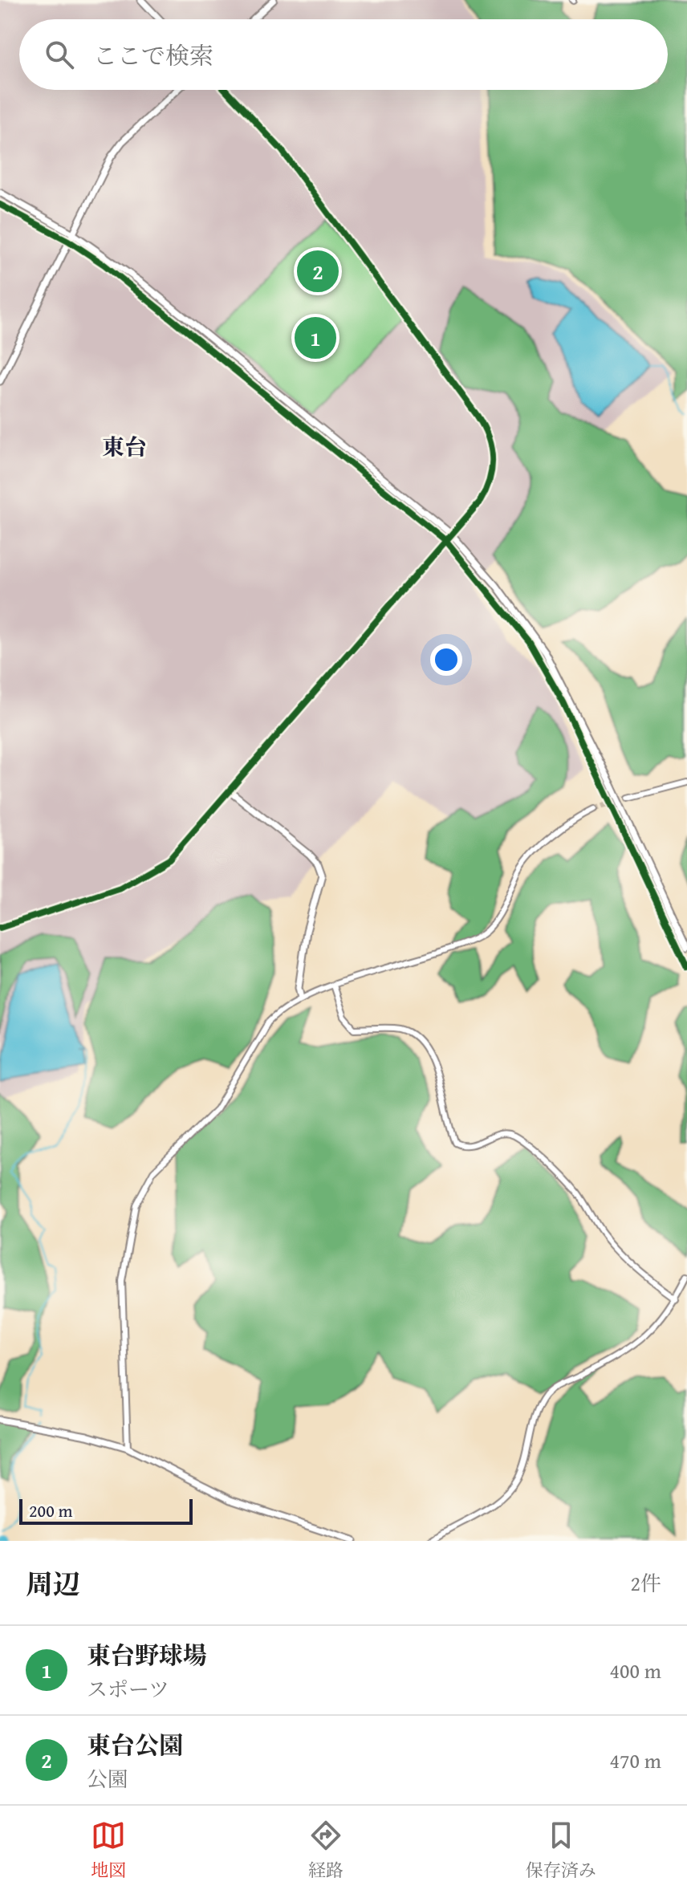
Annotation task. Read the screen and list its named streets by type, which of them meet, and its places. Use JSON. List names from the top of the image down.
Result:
{
  "districts": ["東台"],
  "scale_bar": "200 m",
  "page": {
    "search": "ここで検索",
    "pins": ["2", "1"],
    "scale": "200 m",
    "heading": ["周辺", "2件"],
    "list": [
      {
        "mark": "1",
        "name": "東台野球場",
        "note": "スポーツ",
        "value": "400 m"
      },
      {
        "mark": "2",
        "name": "東台公園",
        "note": "公園",
        "value": "470 m"
      }
    ],
    "nav": ["地図", "経路", "保存済み"]
  }
}
